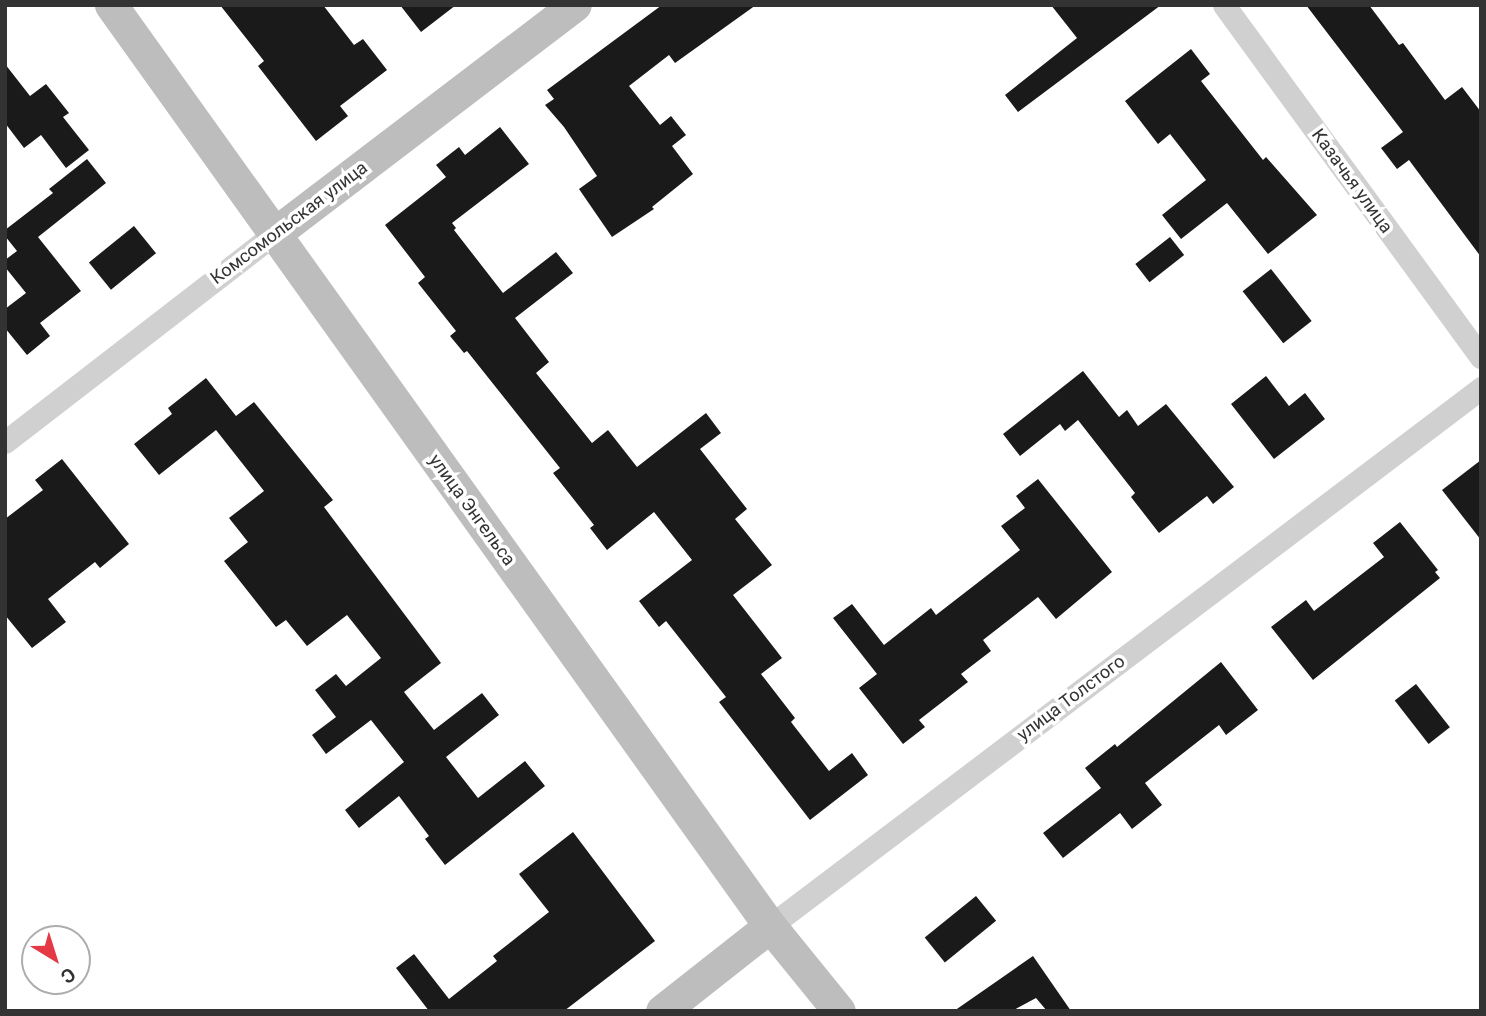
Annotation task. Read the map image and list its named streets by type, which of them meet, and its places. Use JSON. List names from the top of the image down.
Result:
{
  "streets": {
    "main road": ["Комсомольская улица", "улица Энгельса", "улица Толстого"],
    "street": ["Казачья улица"]
  },
  "crossings": [
    ["Комсомольская улица", "улица Энгельса"],
    ["улица Энгельса", "улица Толстого"]
  ],
  "north": "bottom right"
}
